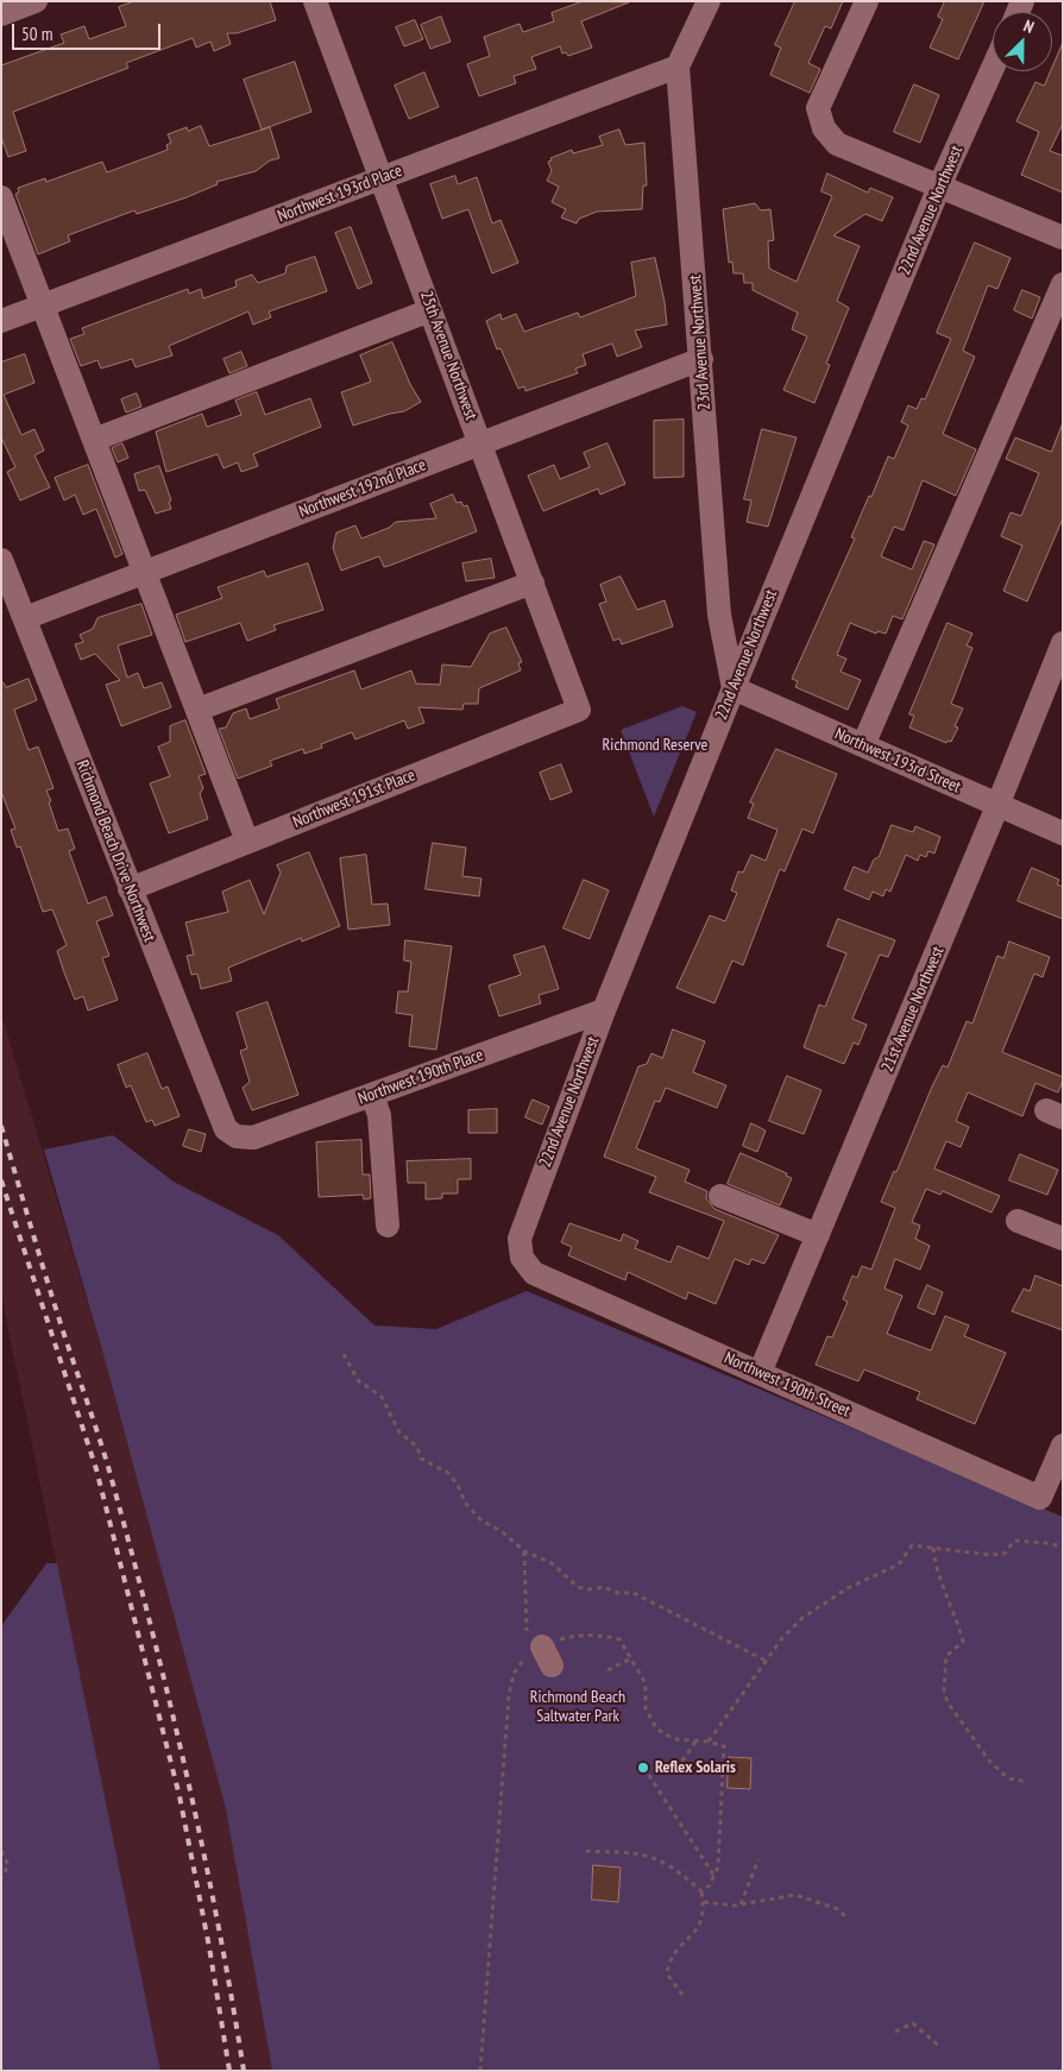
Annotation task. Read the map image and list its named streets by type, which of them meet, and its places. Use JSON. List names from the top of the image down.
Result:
{
  "streets": {
    "street": [
      "Northwest 193rd Place",
      "22nd Avenue Northwest",
      "23rd Avenue Northwest",
      "25th Avenue Northwest",
      "Northwest 192nd Place",
      "Northwest 193rd Street",
      "Northwest 191st Place",
      "Richmond Beach Drive Northwest",
      "21st Avenue Northwest",
      "Northwest 190th Place",
      "Northwest 190th Street"
    ]
  },
  "crossings": [
    ["Northwest 193rd Place", "23rd Avenue Northwest"],
    ["Northwest 193rd Place", "25th Avenue Northwest"],
    ["22nd Avenue Northwest", "23rd Avenue Northwest"],
    ["22nd Avenue Northwest", "Northwest 193rd Street"],
    ["22nd Avenue Northwest", "Northwest 190th Place"],
    ["22nd Avenue Northwest", "Northwest 190th Street"],
    ["23rd Avenue Northwest", "Northwest 192nd Place"],
    ["23rd Avenue Northwest", "Northwest 193rd Street"],
    ["25th Avenue Northwest", "Northwest 192nd Place"],
    ["25th Avenue Northwest", "Northwest 191st Place"],
    ["Northwest 192nd Place", "Richmond Beach Drive Northwest"],
    ["Northwest 193rd Street", "21st Avenue Northwest"],
    ["Northwest 191st Place", "Richmond Beach Drive Northwest"],
    ["Richmond Beach Drive Northwest", "Northwest 190th Place"],
    ["21st Avenue Northwest", "Northwest 190th Street"]
  ],
  "parks": ["Richmond Reserve", "Richmond Beach Saltwater Park"],
  "places": ["Reflex Solaris"],
  "scale_bar": "50 m",
  "north": "top right"
}
